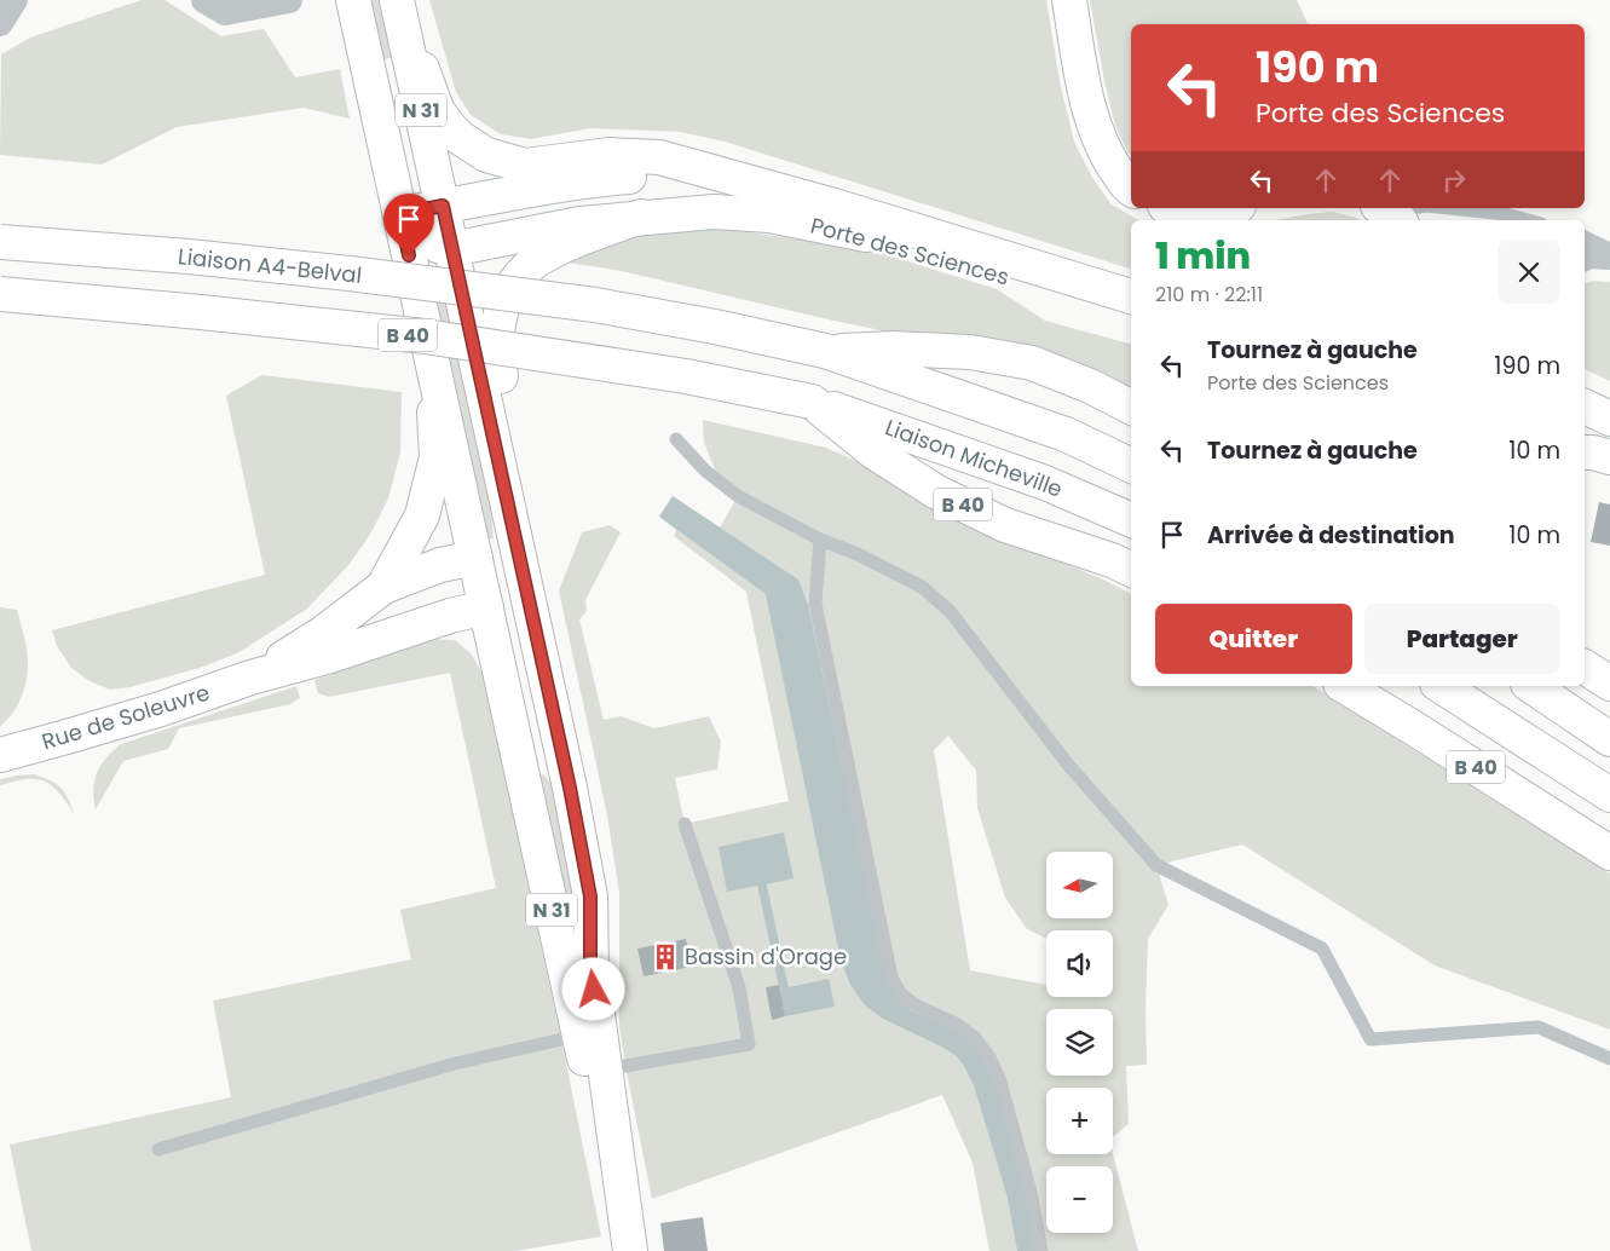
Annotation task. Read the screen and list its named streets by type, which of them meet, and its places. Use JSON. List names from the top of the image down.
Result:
{
  "streets": {
    "main road": [
      "N 31",
      "Porte des Sciences",
      "Liaison A4-Belval",
      "B 40",
      "Liaison Micheville",
      "Rue de Soleuvre"
    ]
  },
  "crossings": [
    ["N 31", "Porte des Sciences"],
    ["B 40", "Liaison Micheville"]
  ],
  "places": {
    "building": ["Bassin d'Orage"]
  },
  "north": "left",
  "page": {
    "turn": ["190 m", "Porte des Sciences"],
    "heading": ["1 min", "210 m · 22:11"],
    "list": [
      {
        "name": "Tournez à gauche",
        "note": "Porte des Sciences",
        "value": "190 m"
      },
      {
        "name": "Tournez à gauche",
        "value": "10 m"
      },
      {
        "name": "Arrivée à destination",
        "value": "10 m"
      }
    ],
    "buttons": ["Quitter", "Partager"],
    "map_buttons": ["+", "−"]
  }
}
